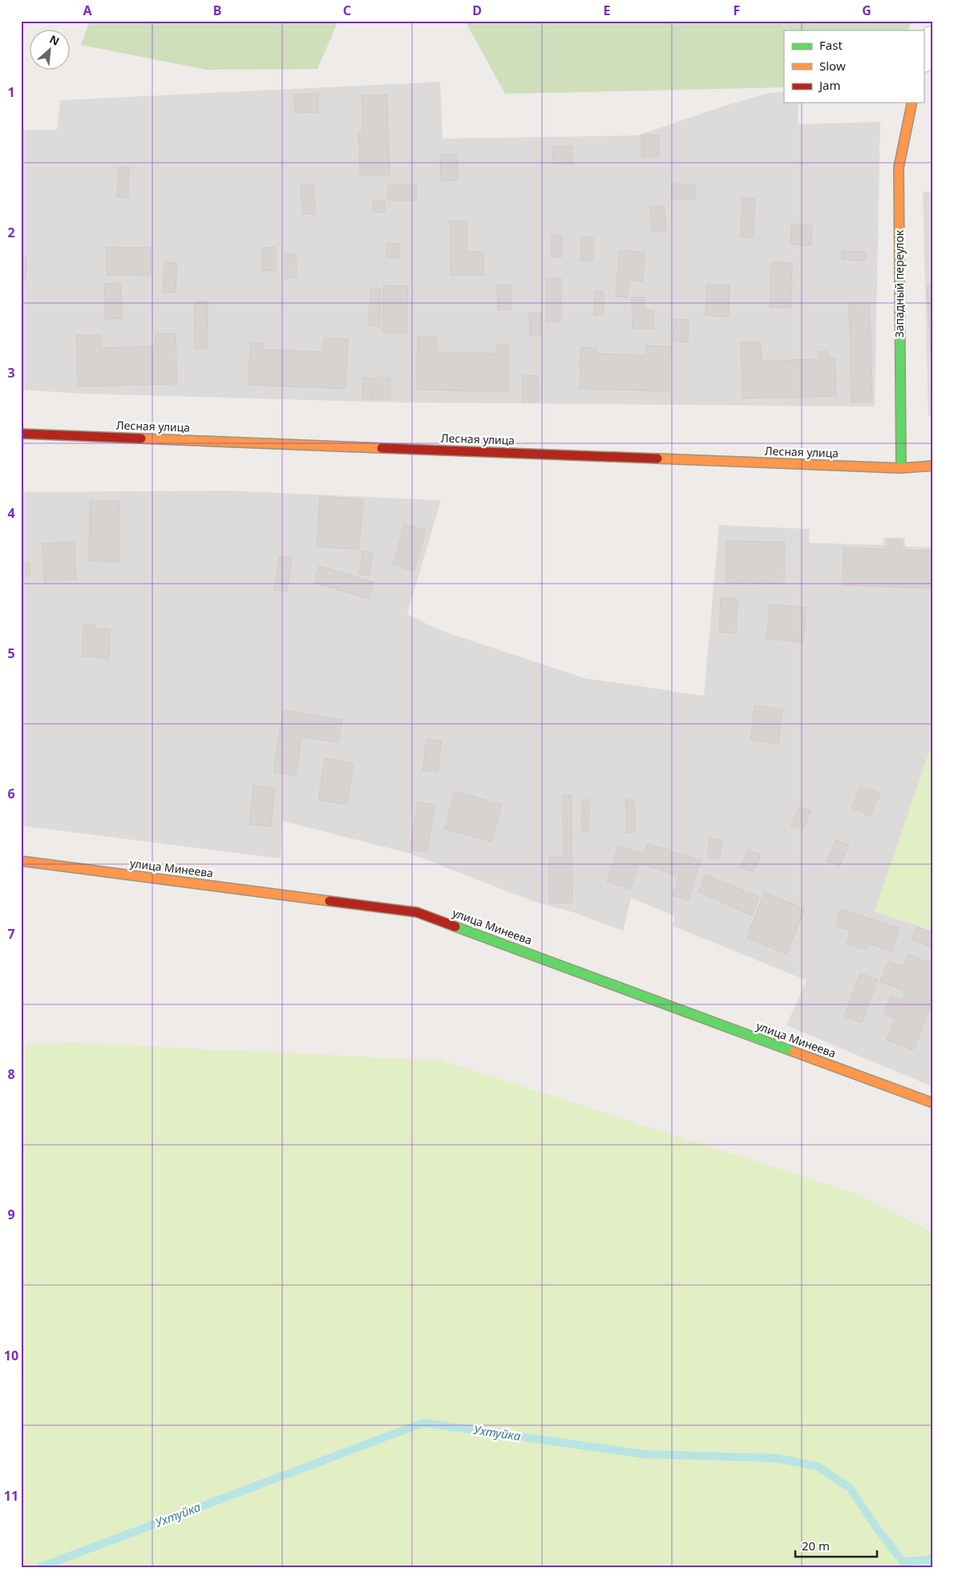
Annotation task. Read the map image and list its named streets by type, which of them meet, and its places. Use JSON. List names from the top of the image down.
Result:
{
  "streets": {
    "street": ["Западный переулок", "Лесная улица", "улица Минеева"]
  },
  "crossings": [
    ["Западный переулок", "Лесная улица"]
  ],
  "water": ["Ухтуйка"],
  "legend": ["Fast", "Slow", "Jam"],
  "scale_bar": "20 m",
  "north": "top right",
  "grid": {
    "columns": [
      "A",
      "B",
      "C",
      "D",
      "E",
      "F",
      "G"
    ],
    "rows": [
      "1",
      "2",
      "3",
      "4",
      "5",
      "6",
      "7",
      "8",
      "9",
      "10",
      "11"
    ]
  }
}
